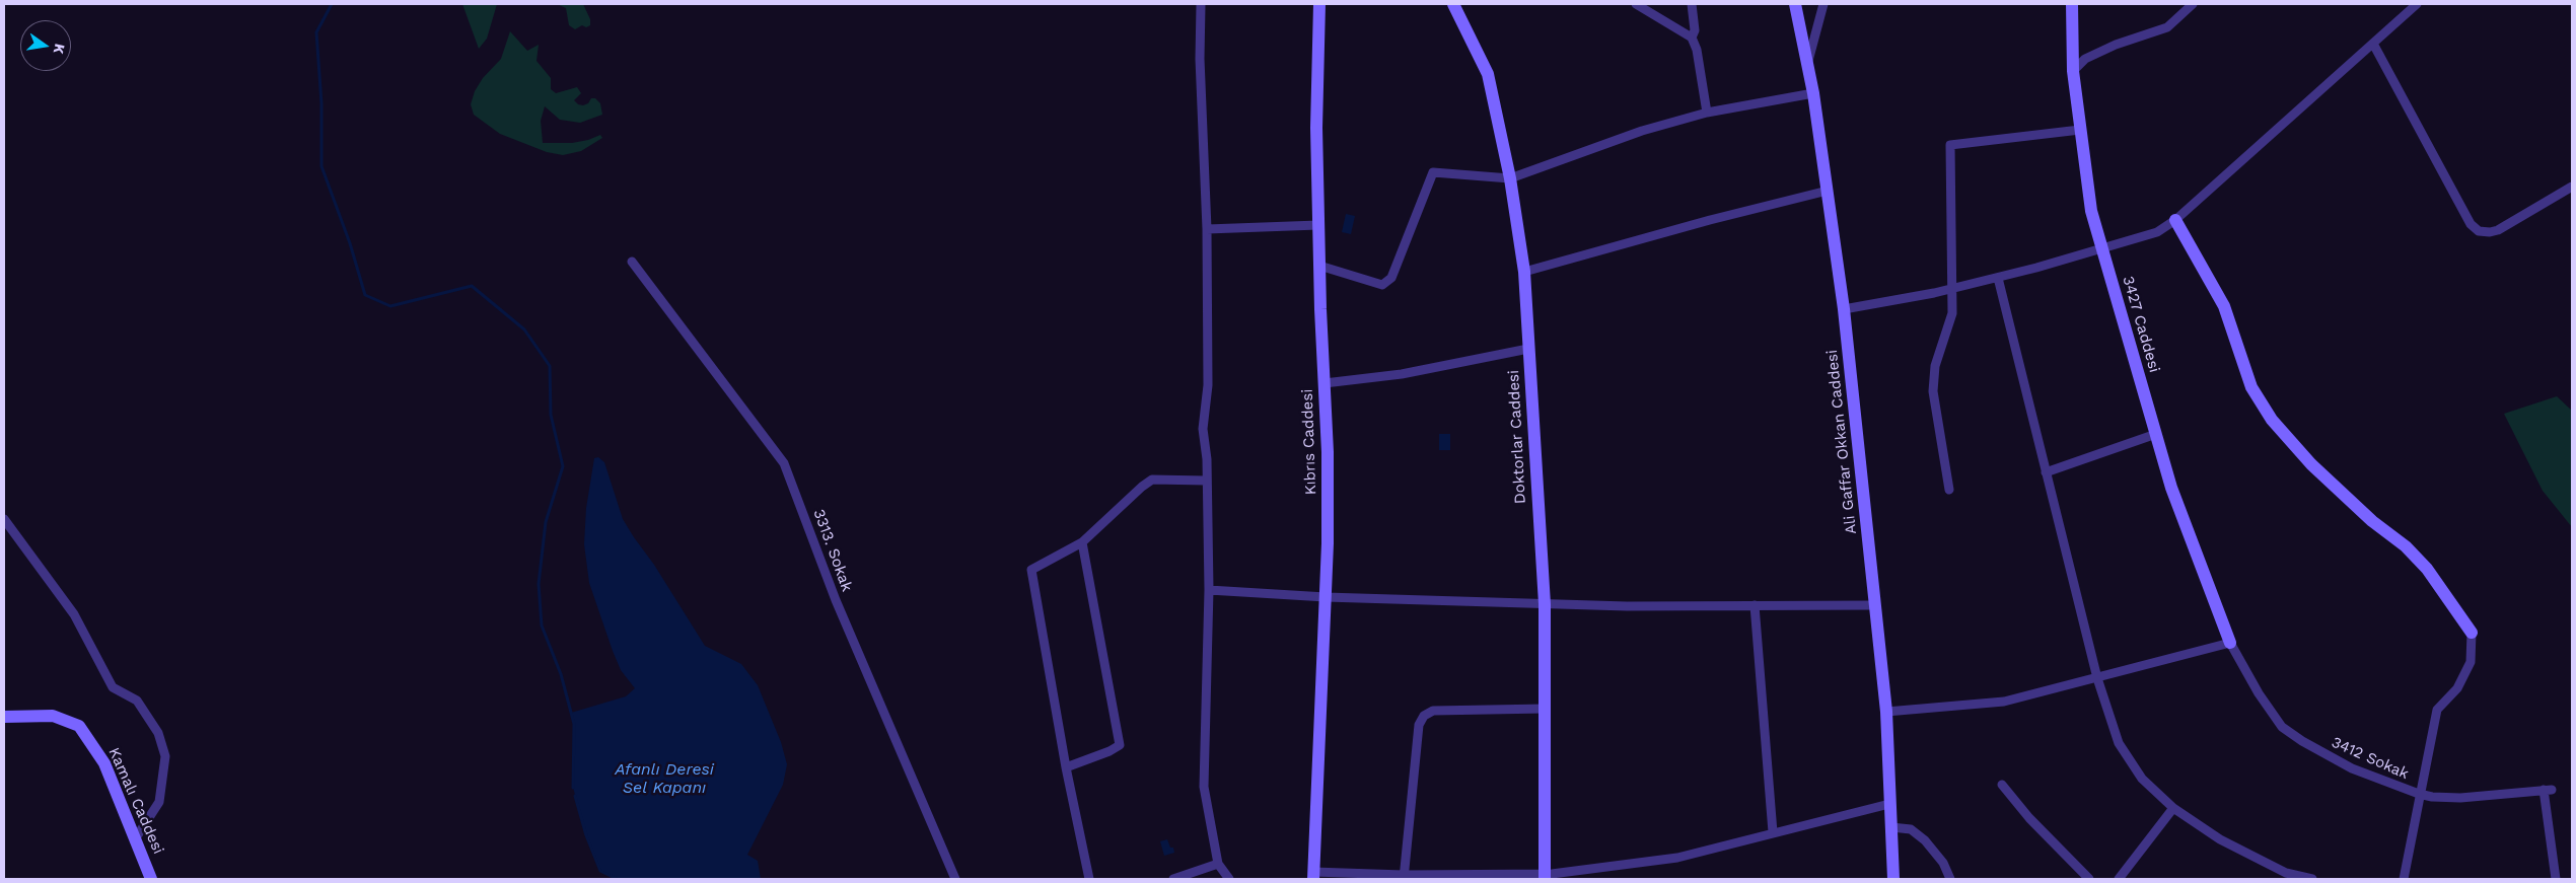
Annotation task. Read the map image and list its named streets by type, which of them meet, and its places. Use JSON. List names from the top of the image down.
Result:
{
  "streets": {
    "street": [
      "3427 Caddesi",
      "Doktorlar Caddesi",
      "Kıbrıs Caddesi",
      "Ali Gaffar Okkan Caddesi",
      "3313. Sokak",
      "3412 Sokak",
      "Kamalı Caddesi"
    ]
  },
  "crossings": [
    ["3427 Caddesi", "3412 Sokak"]
  ],
  "water": ["Afanlı Deresi Sel Kapanı"],
  "north": "right"
}
